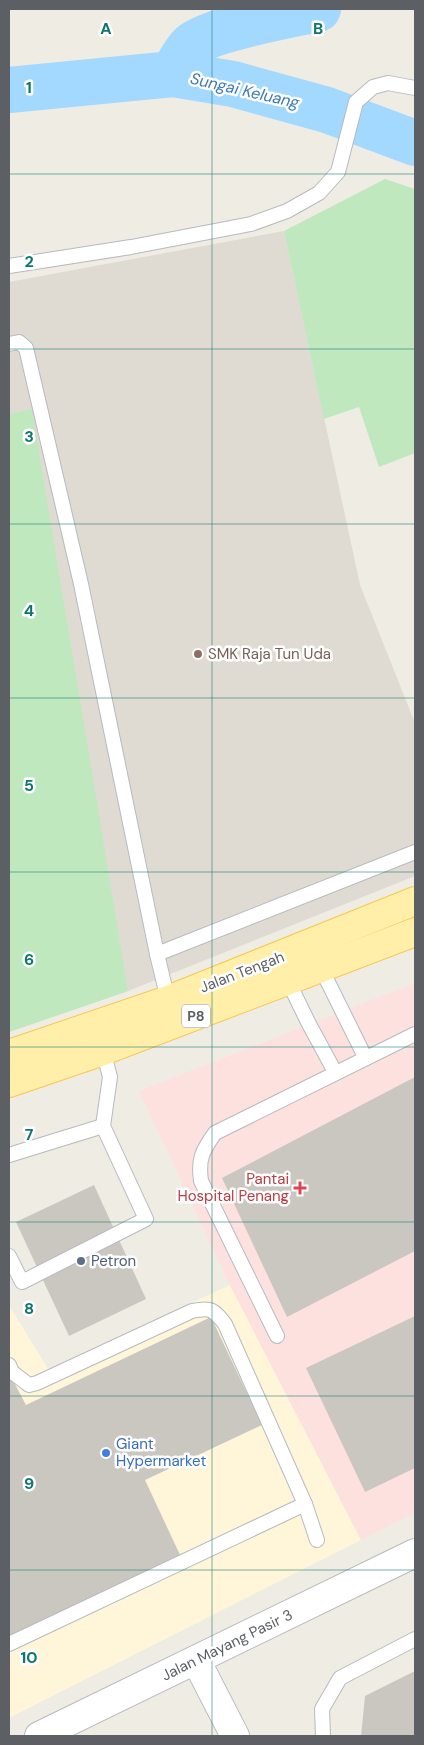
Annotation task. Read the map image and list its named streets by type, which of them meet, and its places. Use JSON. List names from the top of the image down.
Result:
{
  "streets": {
    "main road": ["Jalan Tengah", "P8"],
    "street": ["Jalan Mayang Pasir 3"]
  },
  "water": ["Sungai Keluang"],
  "places": {
    "other": ["SMK Raja Tun Uda", "Petron", "Giant Hypermarket"],
    "health": ["Pantai Hospital Penang"]
  },
  "grid": {
    "columns": ["A", "B"],
    "rows": [
      "1",
      "2",
      "3",
      "4",
      "5",
      "6",
      "7",
      "8",
      "9",
      "10"
    ]
  }
}
